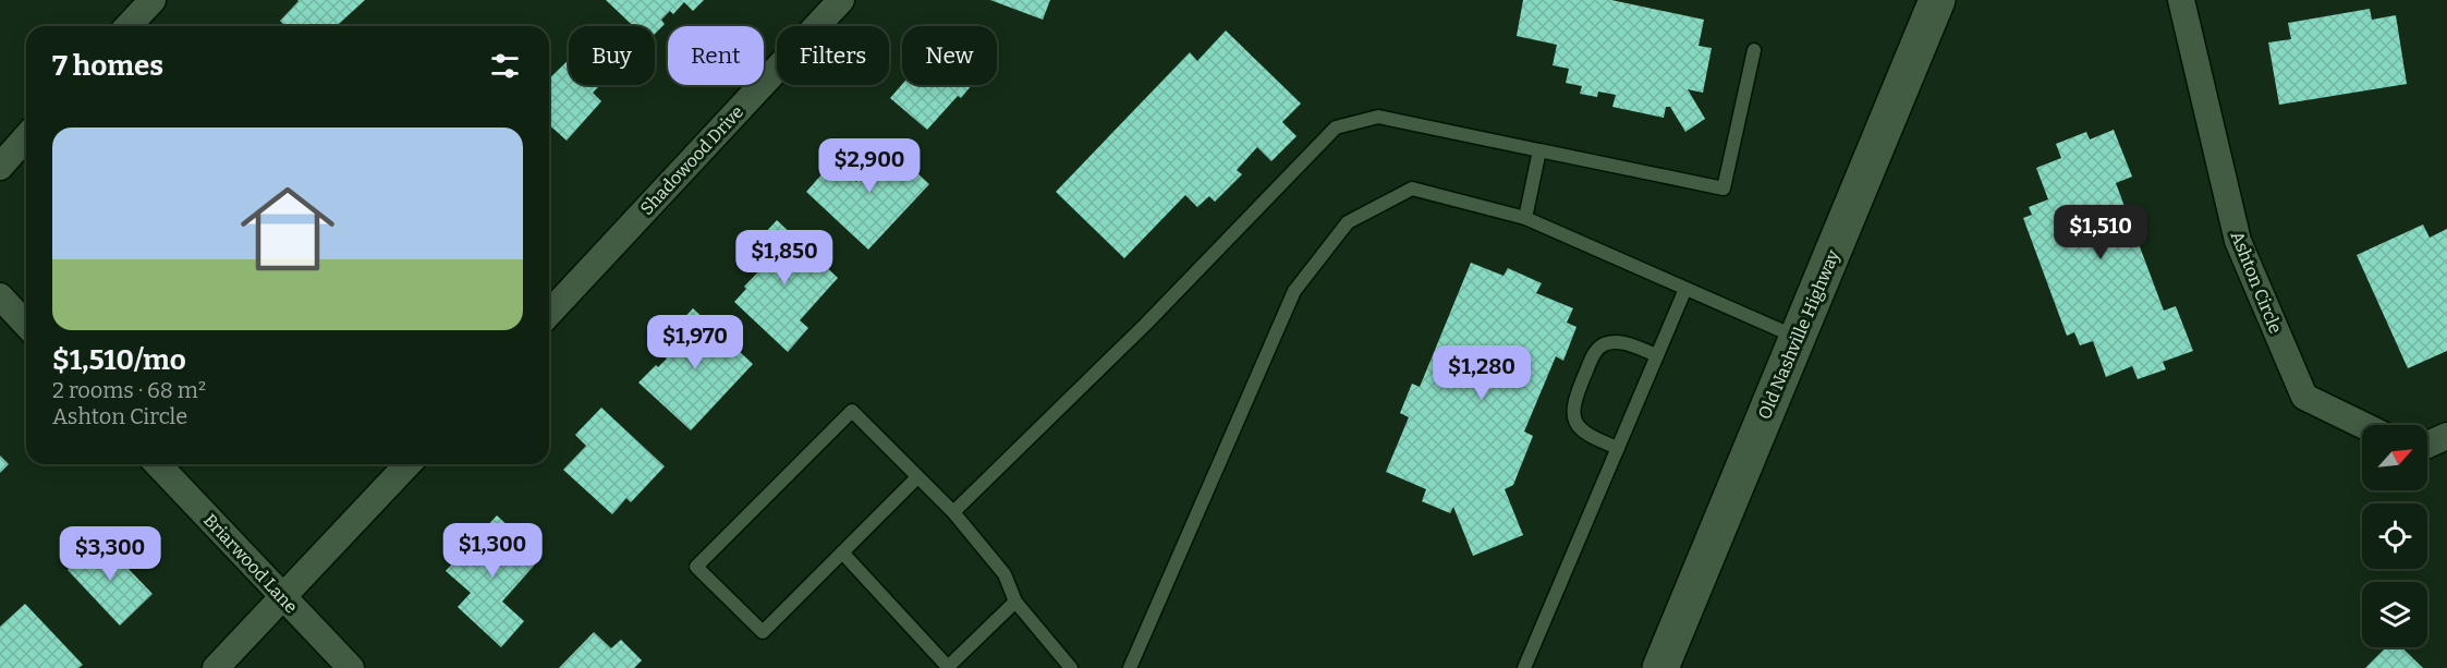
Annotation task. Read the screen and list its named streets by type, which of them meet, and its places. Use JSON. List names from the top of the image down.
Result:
{
  "streets": {
    "main road": ["Old Nashville Highway"],
    "street": ["Shadowood Drive", "Ashton Circle", "Briarwood Lane"]
  },
  "north": "top right",
  "page": {
    "chip": [
      "Buy",
      "Rent",
      "Filters",
      "New"
    ],
    "heading": "7 homes",
    "list": [
      {
        "name": "$1,510/mo",
        "note": "2 rooms · 68 m² · Ashton Circle"
      }
    ],
    "price": [
      "$2,900",
      "$1,510",
      "$1,850",
      "$1,970",
      "$1,280",
      "$1,300",
      "$3,300"
    ]
  }
}
